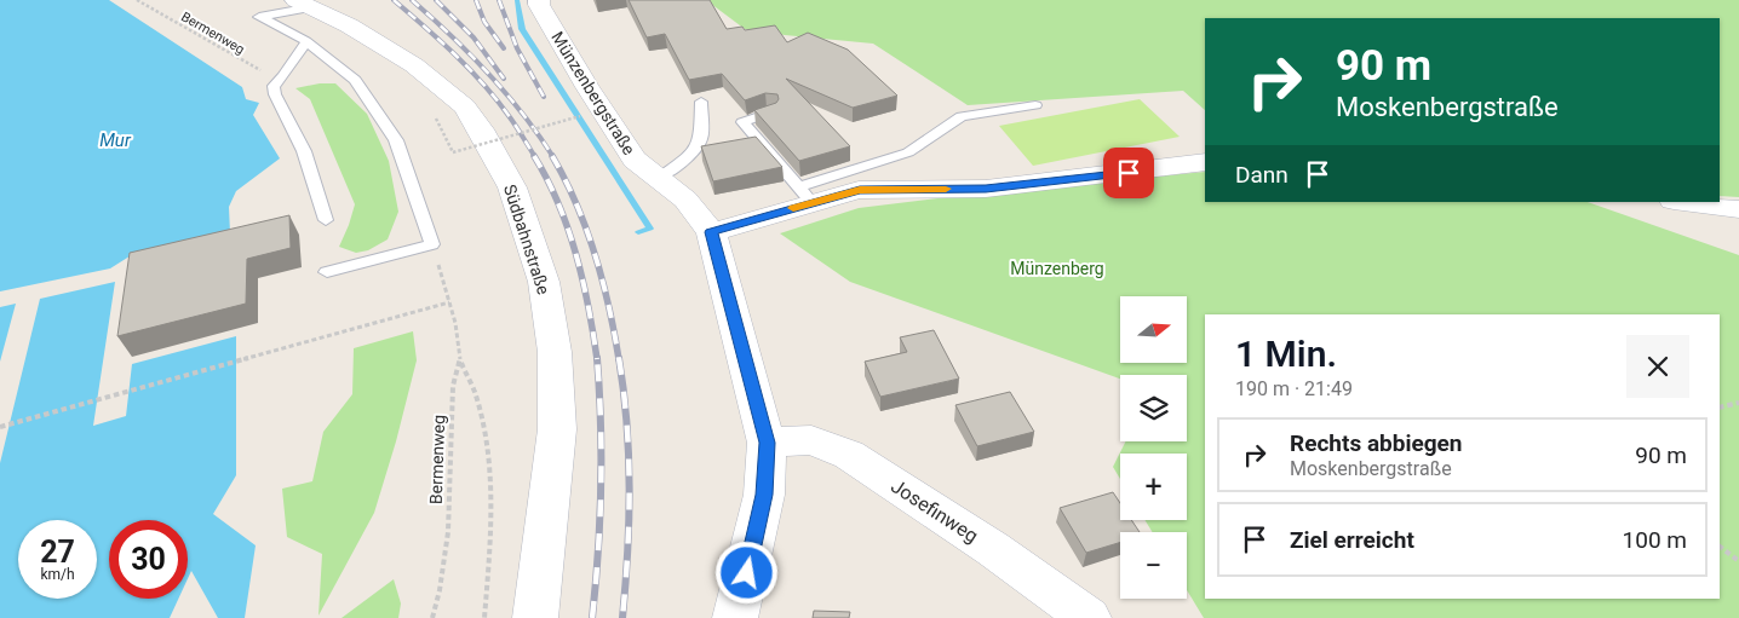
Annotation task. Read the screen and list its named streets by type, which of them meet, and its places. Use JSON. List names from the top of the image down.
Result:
{
  "streets": {
    "street": ["Münzenbergstraße", "Südbahnstraße", "Josefinweg"],
    "path": ["Bermenweg"]
  },
  "crossings": [
    ["Münzenbergstraße", "Josefinweg"]
  ],
  "water": ["Mur"],
  "parks": ["Münzenberg"],
  "north": "right",
  "page": {
    "turn": ["90 m", "Moskenbergstraße"],
    "then": "Dann",
    "map_buttons": ["+", "−"],
    "heading": ["1 Min.", "190 m · 21:49"],
    "list": [
      {
        "name": "Rechts abbiegen",
        "note": "Moskenbergstraße",
        "value": "90 m"
      },
      {
        "name": "Ziel erreicht",
        "value": "100 m"
      }
    ],
    "speed": "27 km/h",
    "limit": "30"
  }
}
